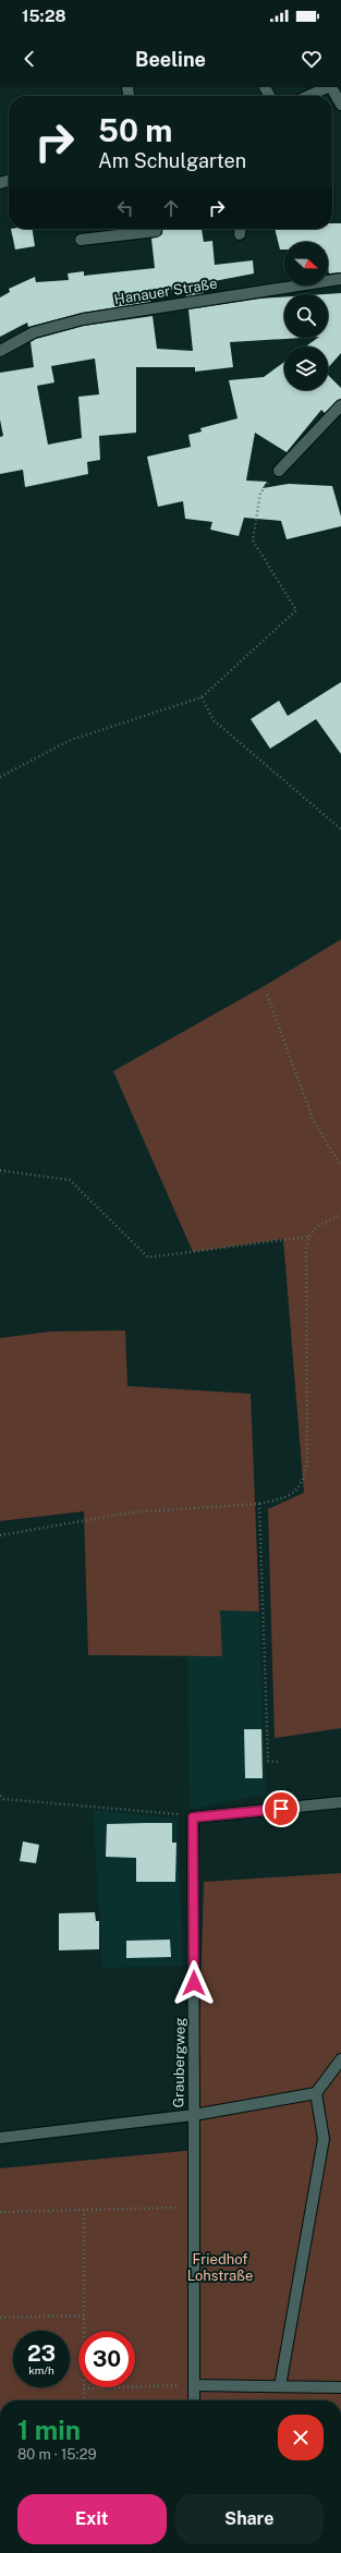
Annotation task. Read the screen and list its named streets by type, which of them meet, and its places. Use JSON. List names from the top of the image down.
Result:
{
  "streets": {
    "street": ["Hanauer Straße", "Graubergweg"]
  },
  "parks": ["Friedhof Lohstraße"],
  "north": "right",
  "page": {
    "status": "15:28",
    "header": "Beeline",
    "turn": ["50 m", "Am Schulgarten"],
    "speed": "23 km/h",
    "limit": "30",
    "heading": ["1 min", "80 m · 15:29"],
    "buttons": ["Exit", "Share"]
  }
}
